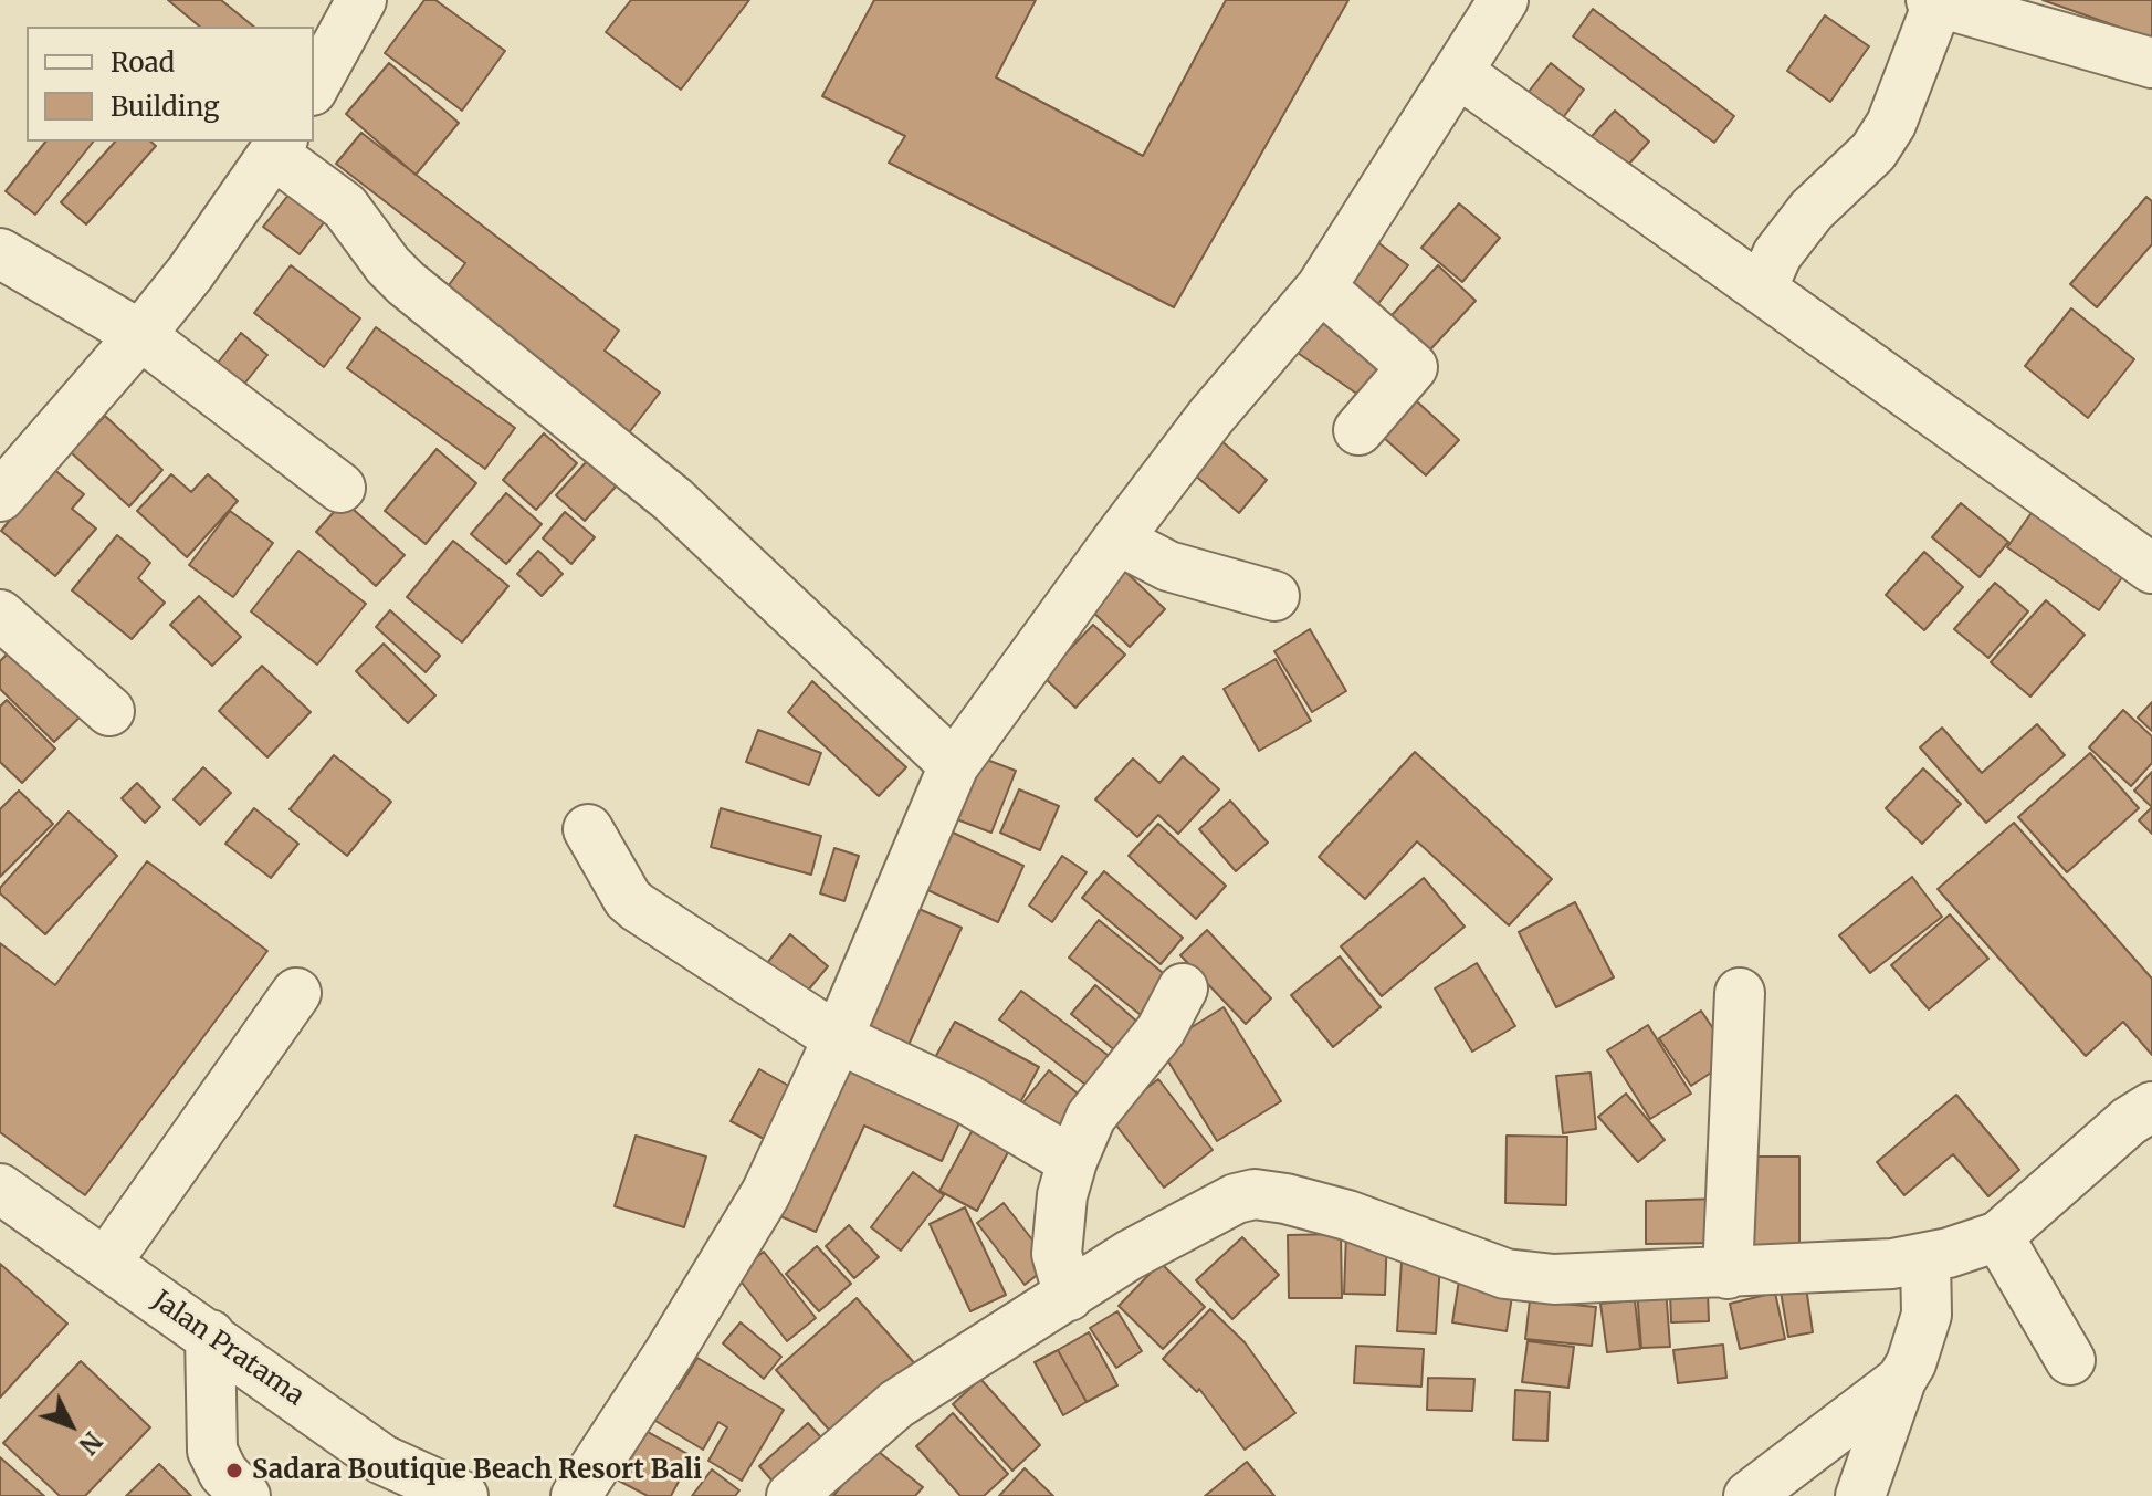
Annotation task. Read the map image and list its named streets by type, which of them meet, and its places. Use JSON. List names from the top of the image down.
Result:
{
  "streets": {
    "street": ["Jalan Pratama"]
  },
  "places": ["Sadara Boutique Beach Resort Bali"],
  "legend": ["Road", "Building"],
  "north": "bottom right"
}
